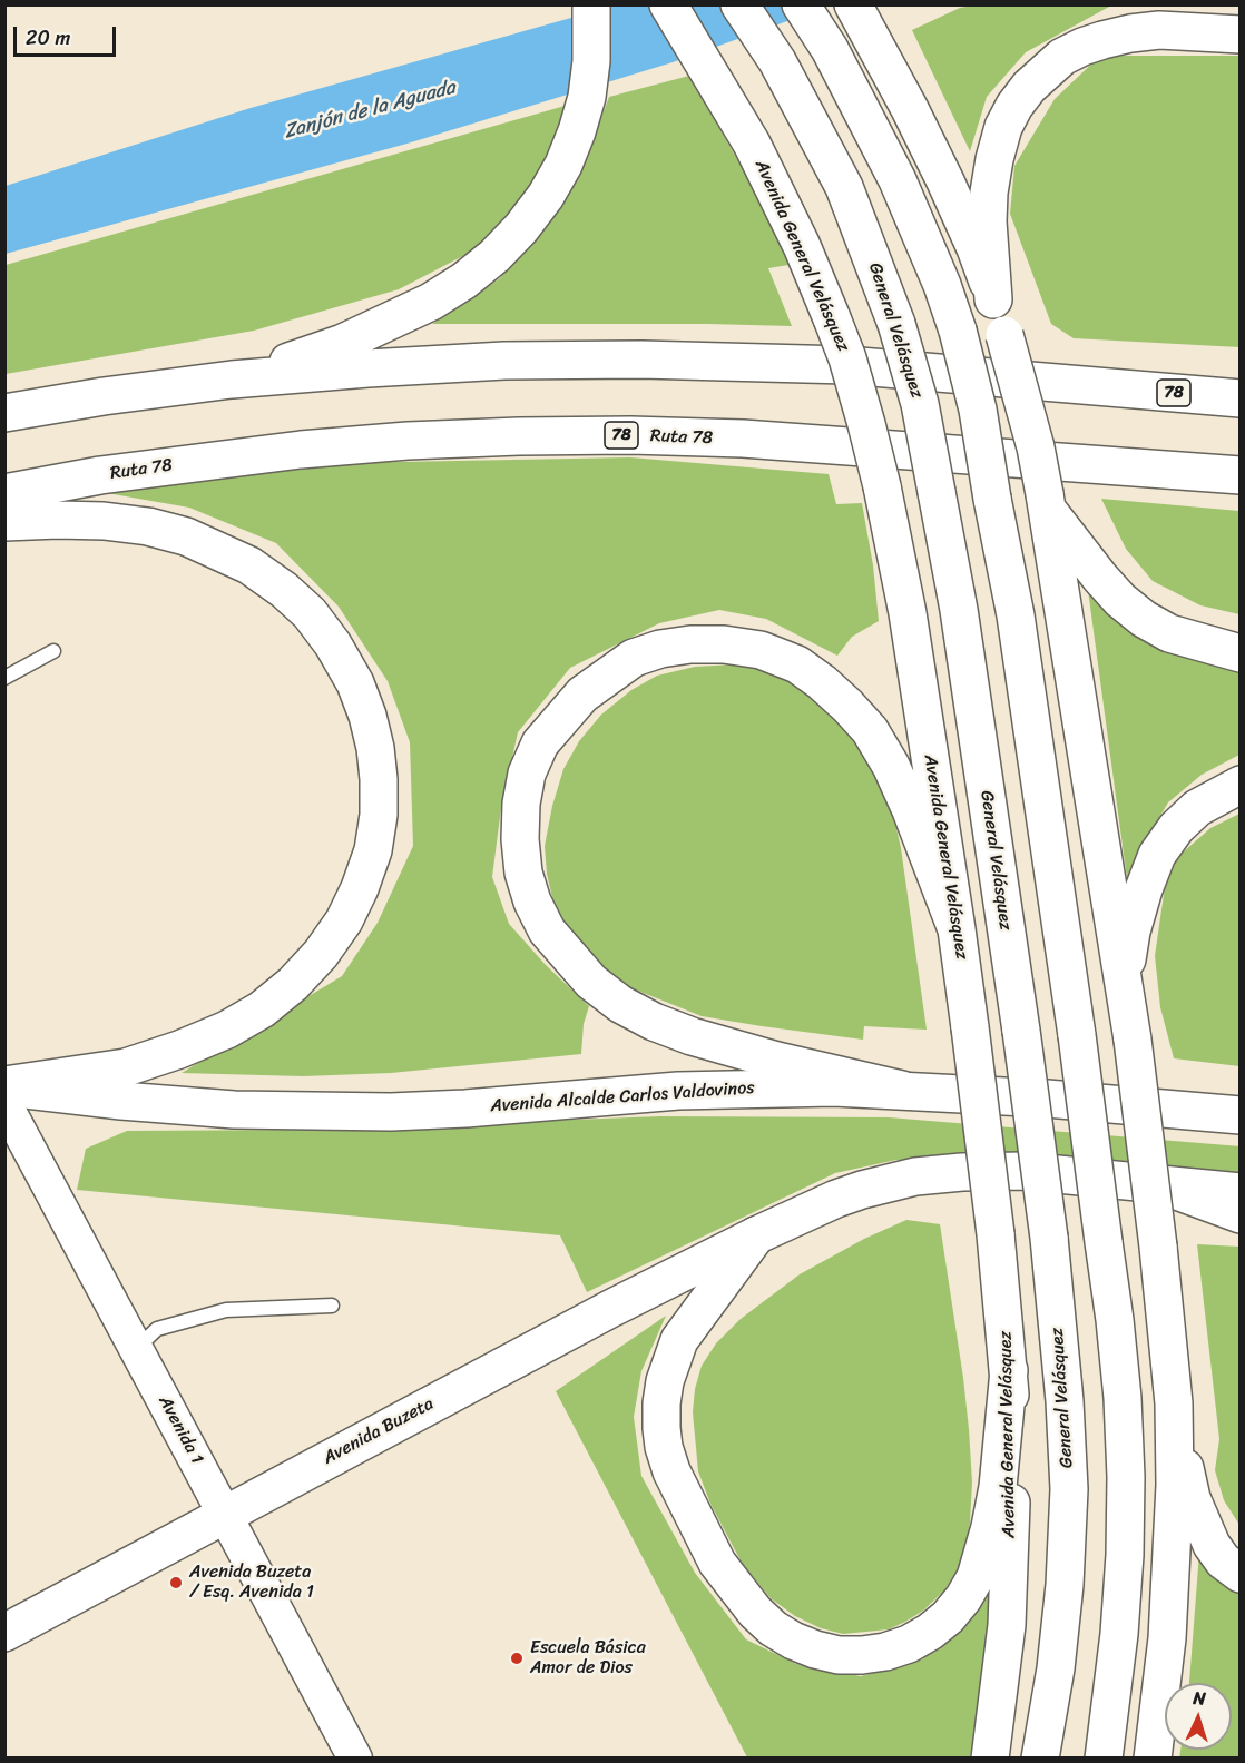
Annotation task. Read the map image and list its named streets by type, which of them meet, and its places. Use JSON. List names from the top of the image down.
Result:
{
  "streets": {
    "main road": [
      "Avenida General Velásquez",
      "General Velásquez",
      "78",
      "Ruta 78",
      "Avenida Alcalde Carlos Valdovinos",
      "Avenida Buzeta"
    ],
    "street": ["Avenida 1"]
  },
  "crossings": [
    ["Avenida 1", "Avenida Buzeta"]
  ],
  "water": ["Zanjón de la Aguada"],
  "places": ["Avenida Buzeta / Esq. Avenida 1", "Escuela Básica Amor de Dios"],
  "scale_bar": "20 m",
  "north": "top"
}
